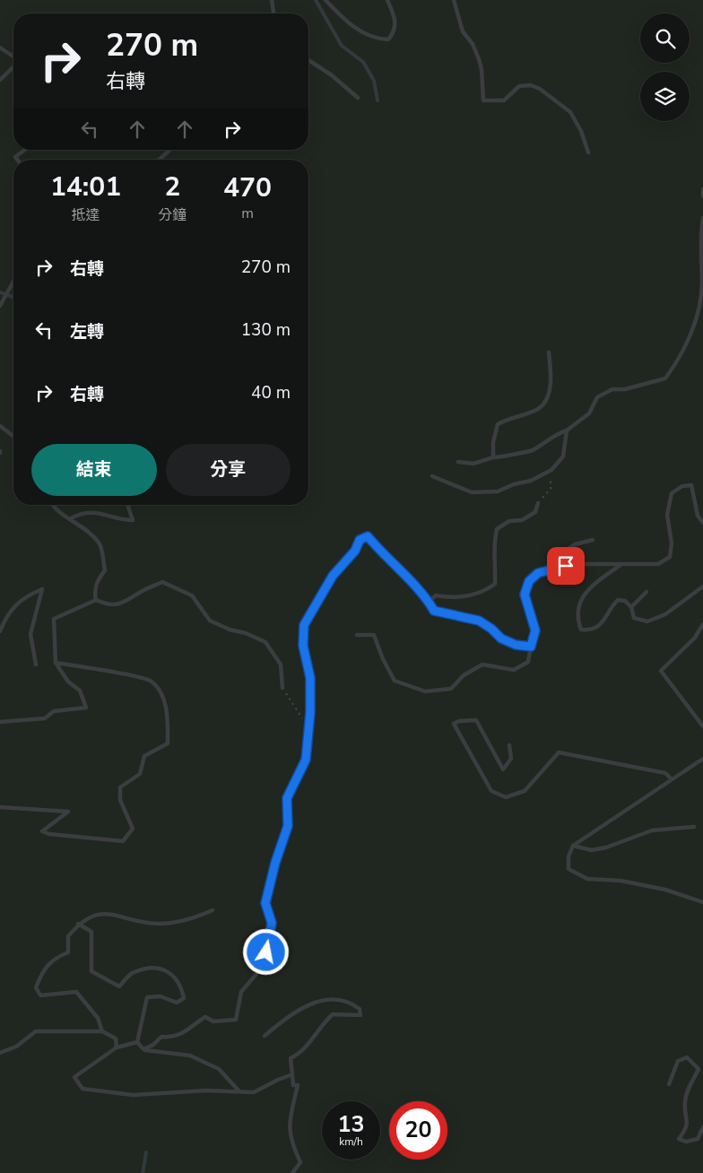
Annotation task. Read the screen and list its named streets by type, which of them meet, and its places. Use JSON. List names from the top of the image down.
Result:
{
  "page": {
    "turn": ["270 m", "右轉"],
    "eta": [
      "14:01",
      "抵達",
      "2",
      "分鐘",
      "470",
      "m"
    ],
    "list": [
      {
        "name": "右轉",
        "value": "270 m"
      },
      {
        "name": "左轉",
        "value": "130 m"
      },
      {
        "name": "右轉",
        "value": "40 m"
      }
    ],
    "buttons": ["結束", "分享"],
    "speed": "13 km/h",
    "limit": "20"
  }
}
